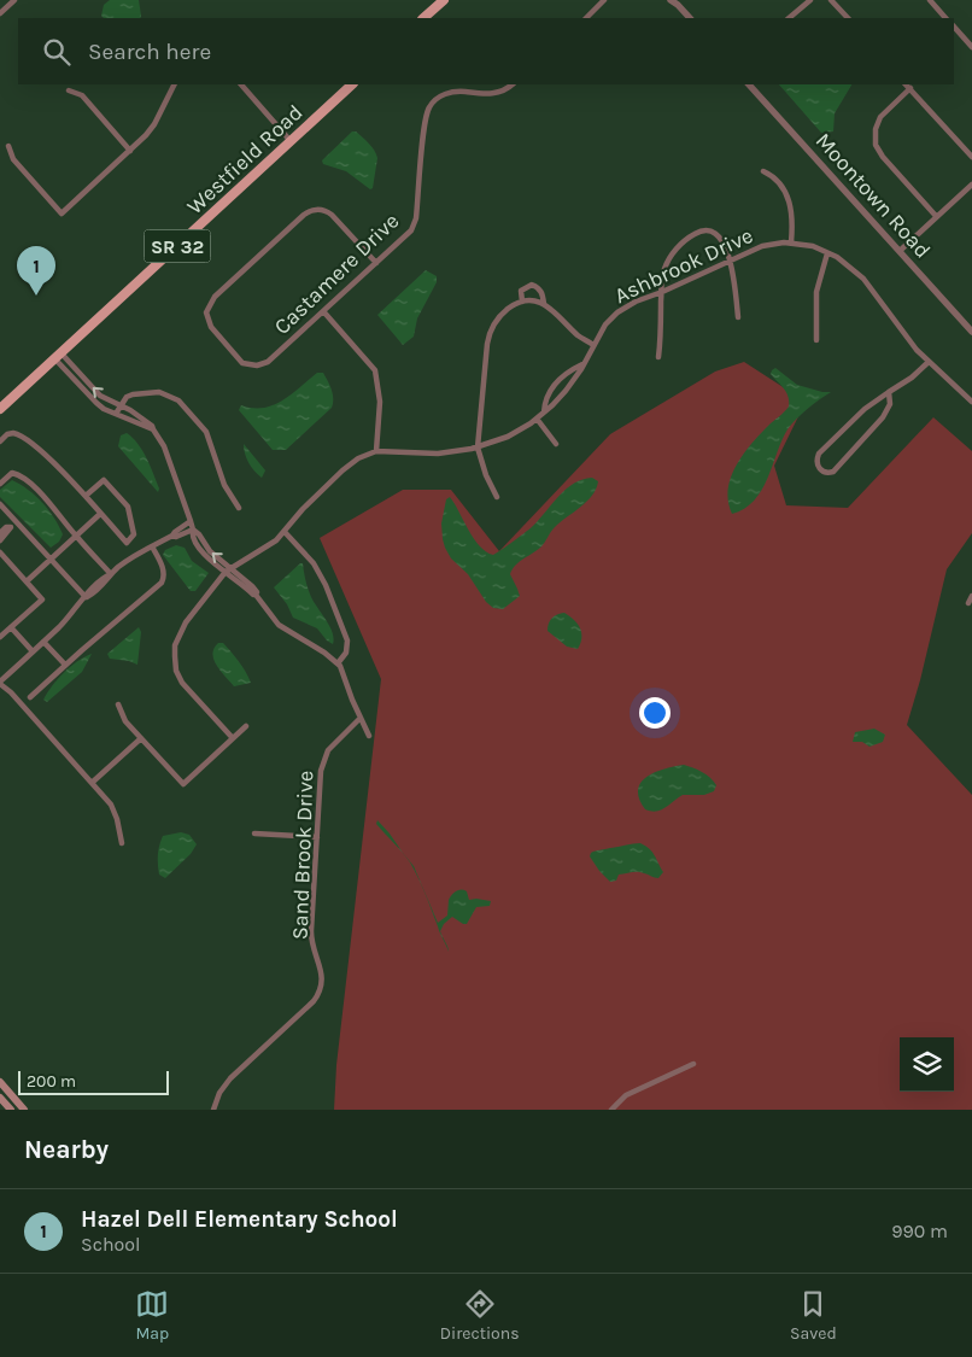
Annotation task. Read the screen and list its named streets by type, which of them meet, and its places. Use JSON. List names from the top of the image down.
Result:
{
  "streets": {
    "main road": ["Westfield Road", "SR 32"],
    "street": [
      "Moontown Road",
      "Ashbrook Drive",
      "Castamere Drive",
      "Sand Brook Drive"
    ]
  },
  "scale_bar": "200 m",
  "page": {
    "search": "Search here",
    "pins": "1",
    "scale": "200 m",
    "heading": "Nearby",
    "list": [
      {
        "mark": "1",
        "name": "Hazel Dell Elementary School",
        "note": "School",
        "value": "990 m"
      }
    ],
    "nav": ["Map", "Directions", "Saved"]
  }
}
